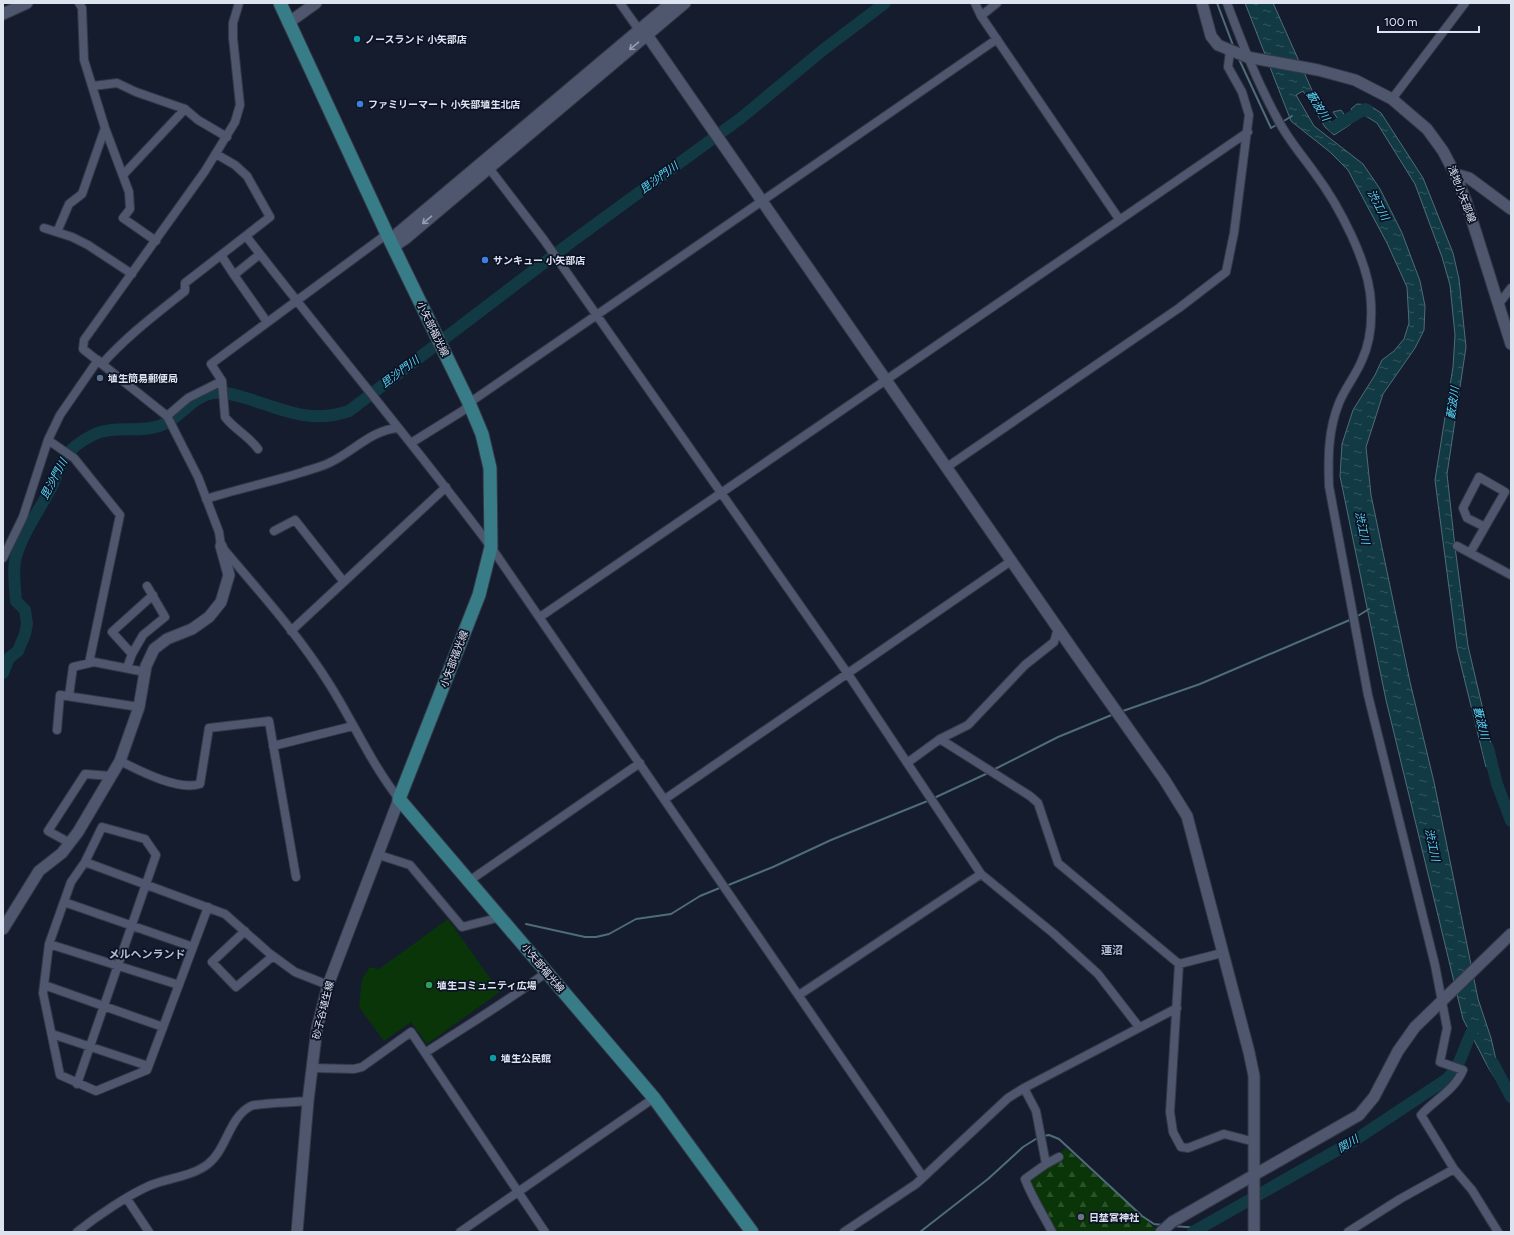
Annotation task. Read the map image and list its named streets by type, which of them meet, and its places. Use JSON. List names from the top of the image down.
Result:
{
  "streets": {
    "main road": ["小矢部福光線"],
    "street": ["浅地小矢部線", "砂子谷埴生線"]
  },
  "crossings": [
    ["小矢部福光線", "砂子谷埴生線"]
  ],
  "districts": ["蓮沼", "メルヘンランド"],
  "water": [
    "藪波川",
    "毘沙門川",
    "渋江川",
    "関川"
  ],
  "places": [
    "ノースランド 小矢部店",
    "ファミリーマート 小矢部埴生北店",
    "サンキュー 小矢部店",
    "埴生簡易郵便局",
    "埴生コミュニティ広場",
    "埴生公民館",
    "日埜宮神社"
  ],
  "scale_bar": "100 m"
}
